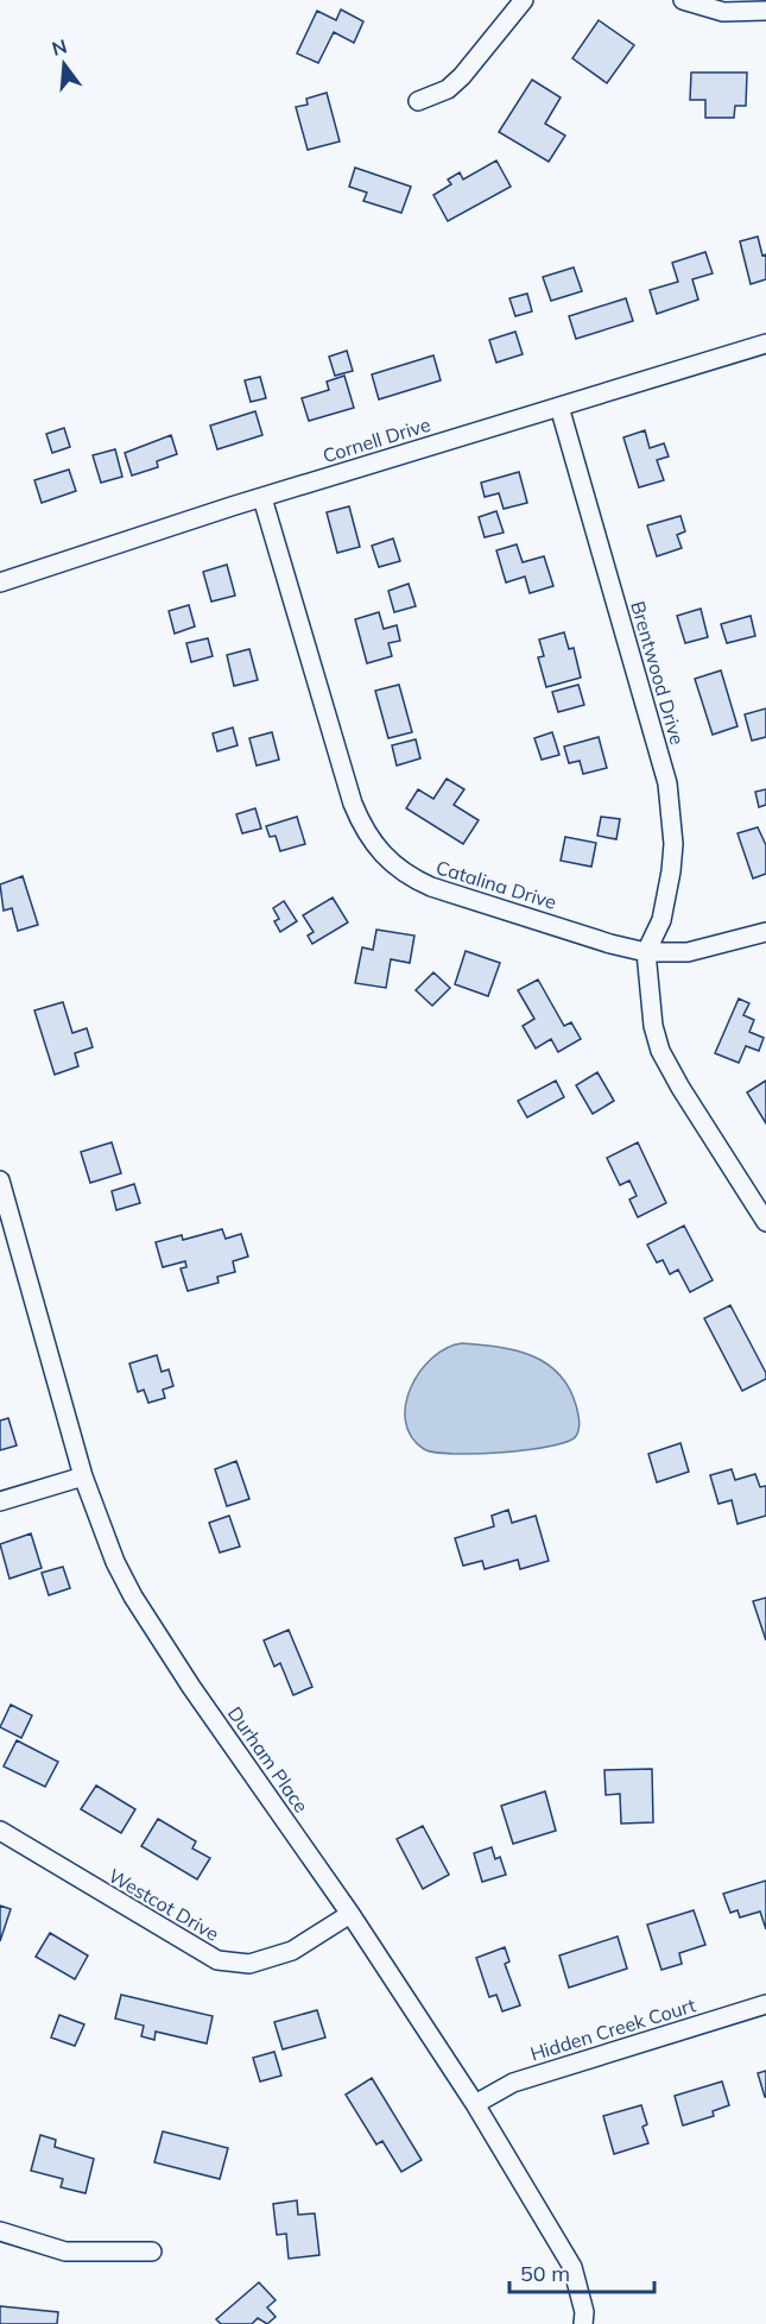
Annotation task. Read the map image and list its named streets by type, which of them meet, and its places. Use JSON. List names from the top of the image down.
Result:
{
  "streets": {
    "street": [
      "Cornell Drive",
      "Brentwood Drive",
      "Catalina Drive",
      "Durham Place",
      "Westcot Drive",
      "Hidden Creek Court"
    ]
  },
  "crossings": [
    ["Cornell Drive", "Brentwood Drive"],
    ["Cornell Drive", "Catalina Drive"],
    ["Brentwood Drive", "Catalina Drive"],
    ["Durham Place", "Westcot Drive"],
    ["Durham Place", "Hidden Creek Court"]
  ],
  "scale_bar": "50 m",
  "north": "top"
}
